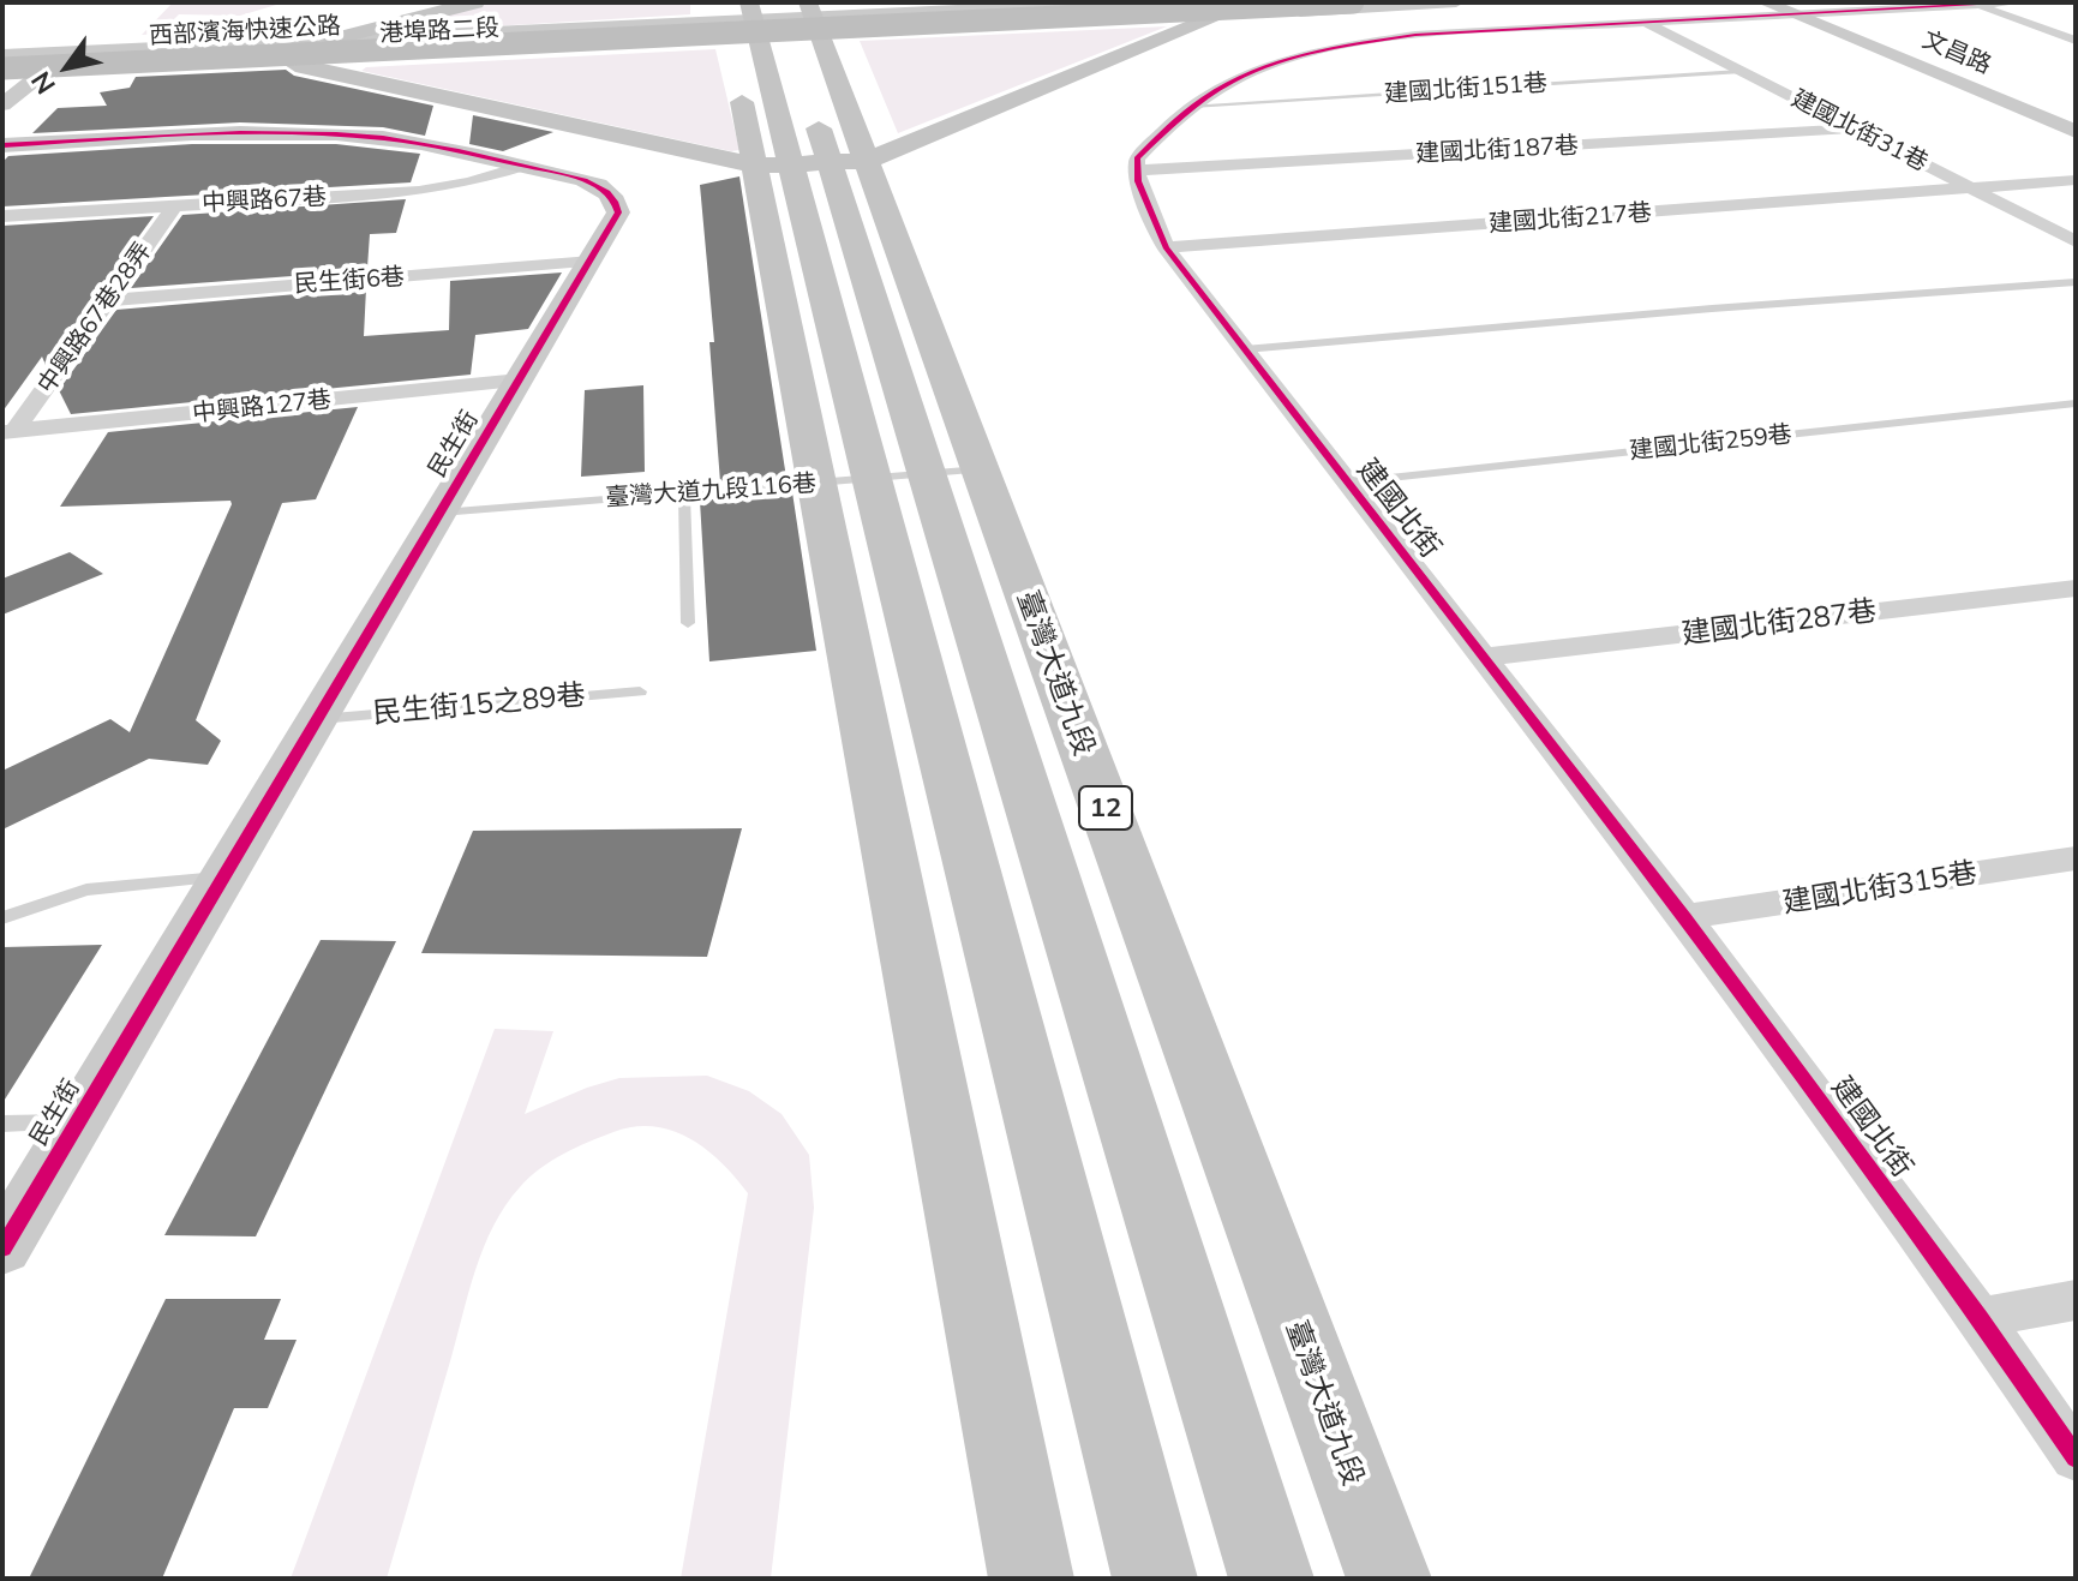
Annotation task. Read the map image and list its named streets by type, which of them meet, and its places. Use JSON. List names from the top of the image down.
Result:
{
  "streets": {
    "highway": ["西部濱海快速公路"],
    "main road": ["臺灣大道九段", "12"],
    "street": [
      "港埠路二段",
      "文昌路",
      "建國北街31巷",
      "建國北街187巷",
      "中興路67巷",
      "建國北街217巷",
      "民生街6巷",
      "中興路67巷28弄",
      "中興路127巷",
      "民生街",
      "建國北街",
      "建國北街287巷",
      "建國北街315巷"
    ],
    "lane": [
      "建國北街151巷",
      "建國北街259巷",
      "臺灣大道九段116巷",
      "民生街15之89巷"
    ]
  },
  "crossings": [
    ["西部濱海快速公路", "港埠路二段"],
    ["港埠路二段", "臺灣大道九段"],
    ["建國北街151巷", "建國北街31巷"],
    ["建國北街31巷", "建國北街187巷"],
    ["建國北街31巷", "建國北街217巷"],
    ["建國北街187巷", "建國北街"],
    ["中興路67巷", "中興路67巷28弄"],
    ["中興路67巷", "民生街"],
    ["建國北街217巷", "建國北街"],
    ["民生街6巷", "中興路67巷28弄"],
    ["民生街6巷", "民生街"],
    ["中興路67巷28弄", "中興路127巷"],
    ["中興路127巷", "民生街"],
    ["建國北街259巷", "建國北街"],
    ["民生街", "臺灣大道九段116巷"],
    ["民生街", "民生街15之89巷"],
    ["臺灣大道九段116巷", "臺灣大道九段"],
    ["建國北街", "建國北街287巷"],
    ["建國北街", "建國北街315巷"]
  ],
  "north": "bottom left"
}
